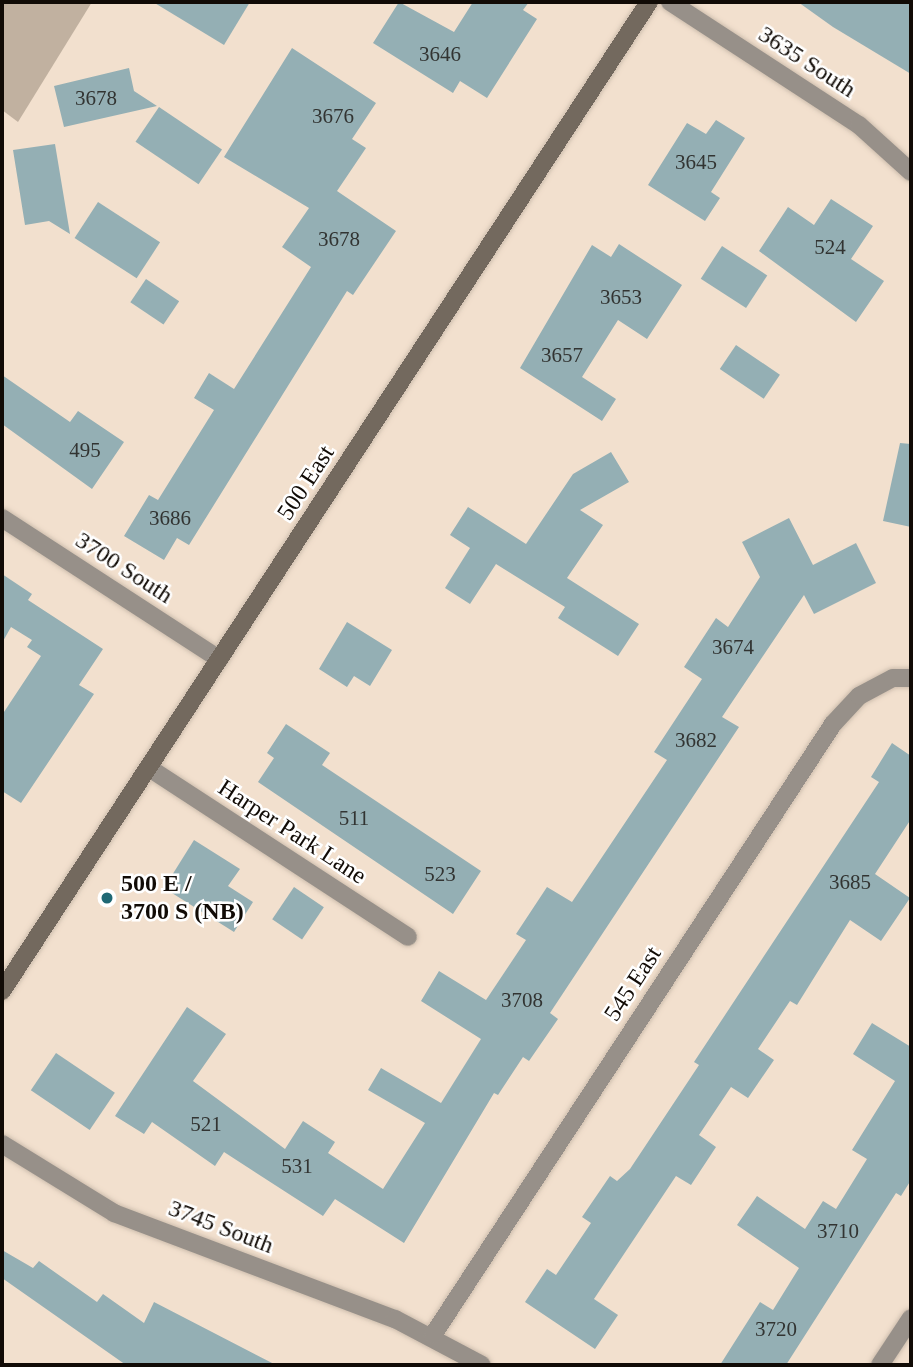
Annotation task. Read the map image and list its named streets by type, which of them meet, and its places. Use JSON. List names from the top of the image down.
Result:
{
  "streets": {
    "street": [
      "3635 South",
      "500 East",
      "3700 South",
      "Harper Park Lane",
      "545 East",
      "3745 South"
    ]
  },
  "crossings": [
    ["500 East", "3700 South"],
    ["500 East", "Harper Park Lane"],
    ["545 East", "3745 South"]
  ],
  "places": ["500 E / 3700 S (NB)"],
  "house_numbers": [
    "3646",
    "3678",
    "3676",
    "3645",
    "3678",
    "524",
    "3653",
    "3657",
    "495",
    "3686",
    "3674",
    "3682",
    "511",
    "523",
    "3685",
    "3708",
    "521",
    "531",
    "3710",
    "3720"
  ]
}
